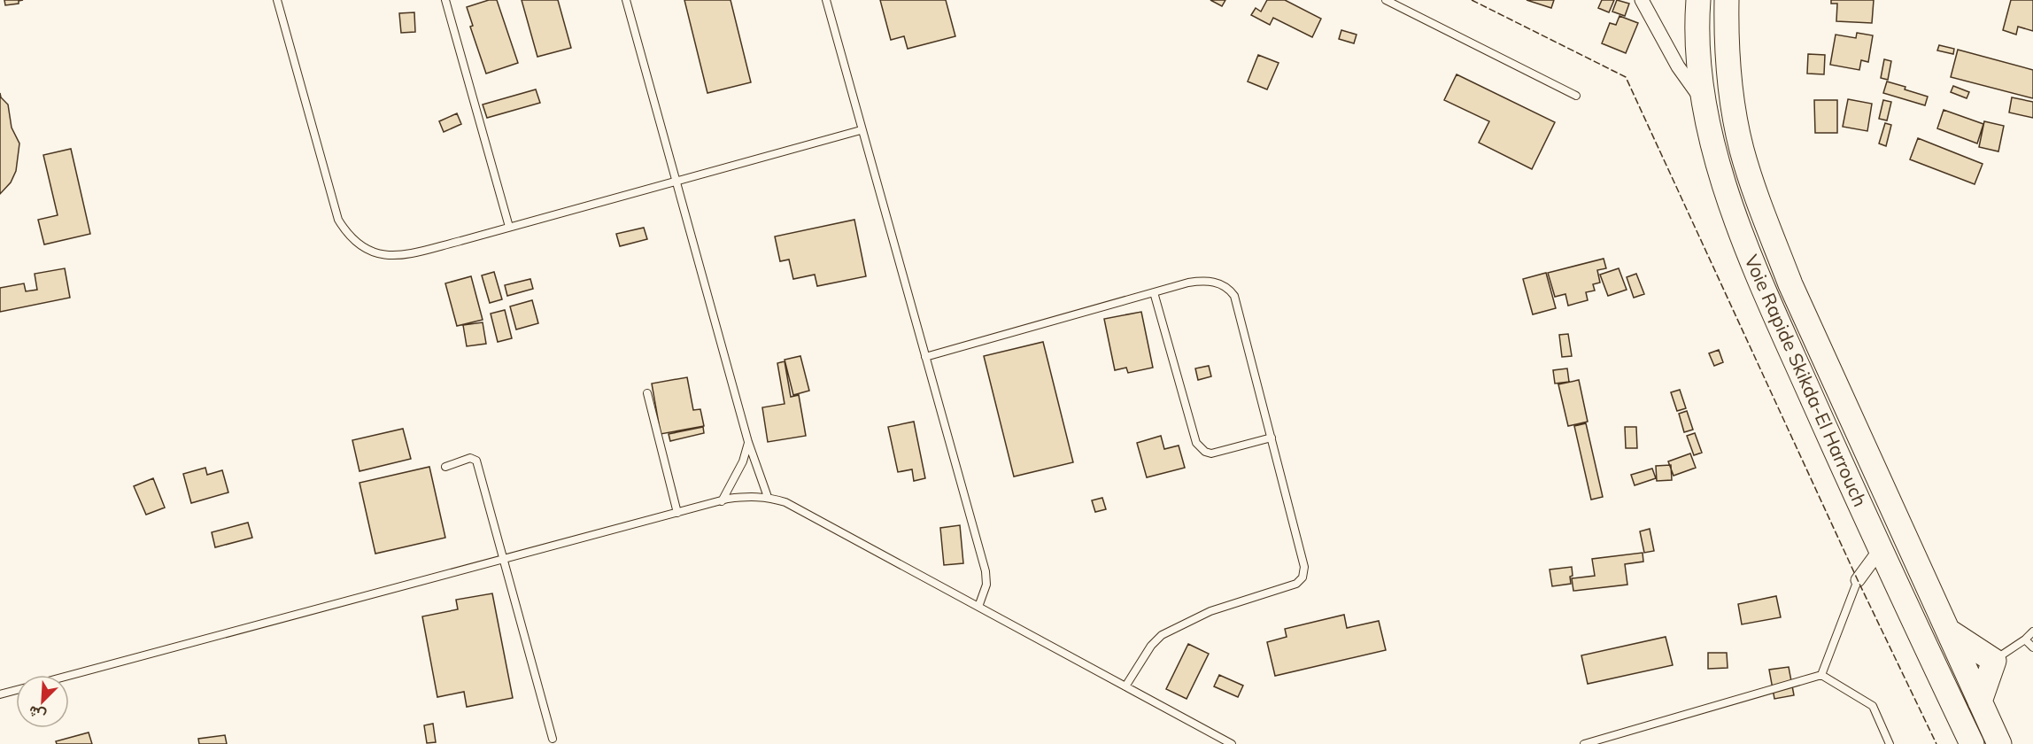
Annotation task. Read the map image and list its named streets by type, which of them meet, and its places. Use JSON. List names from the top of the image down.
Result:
{
  "streets": {
    "highway": ["Voie Rapide Skikda-El Harrouch"]
  },
  "north": "bottom left"
}
